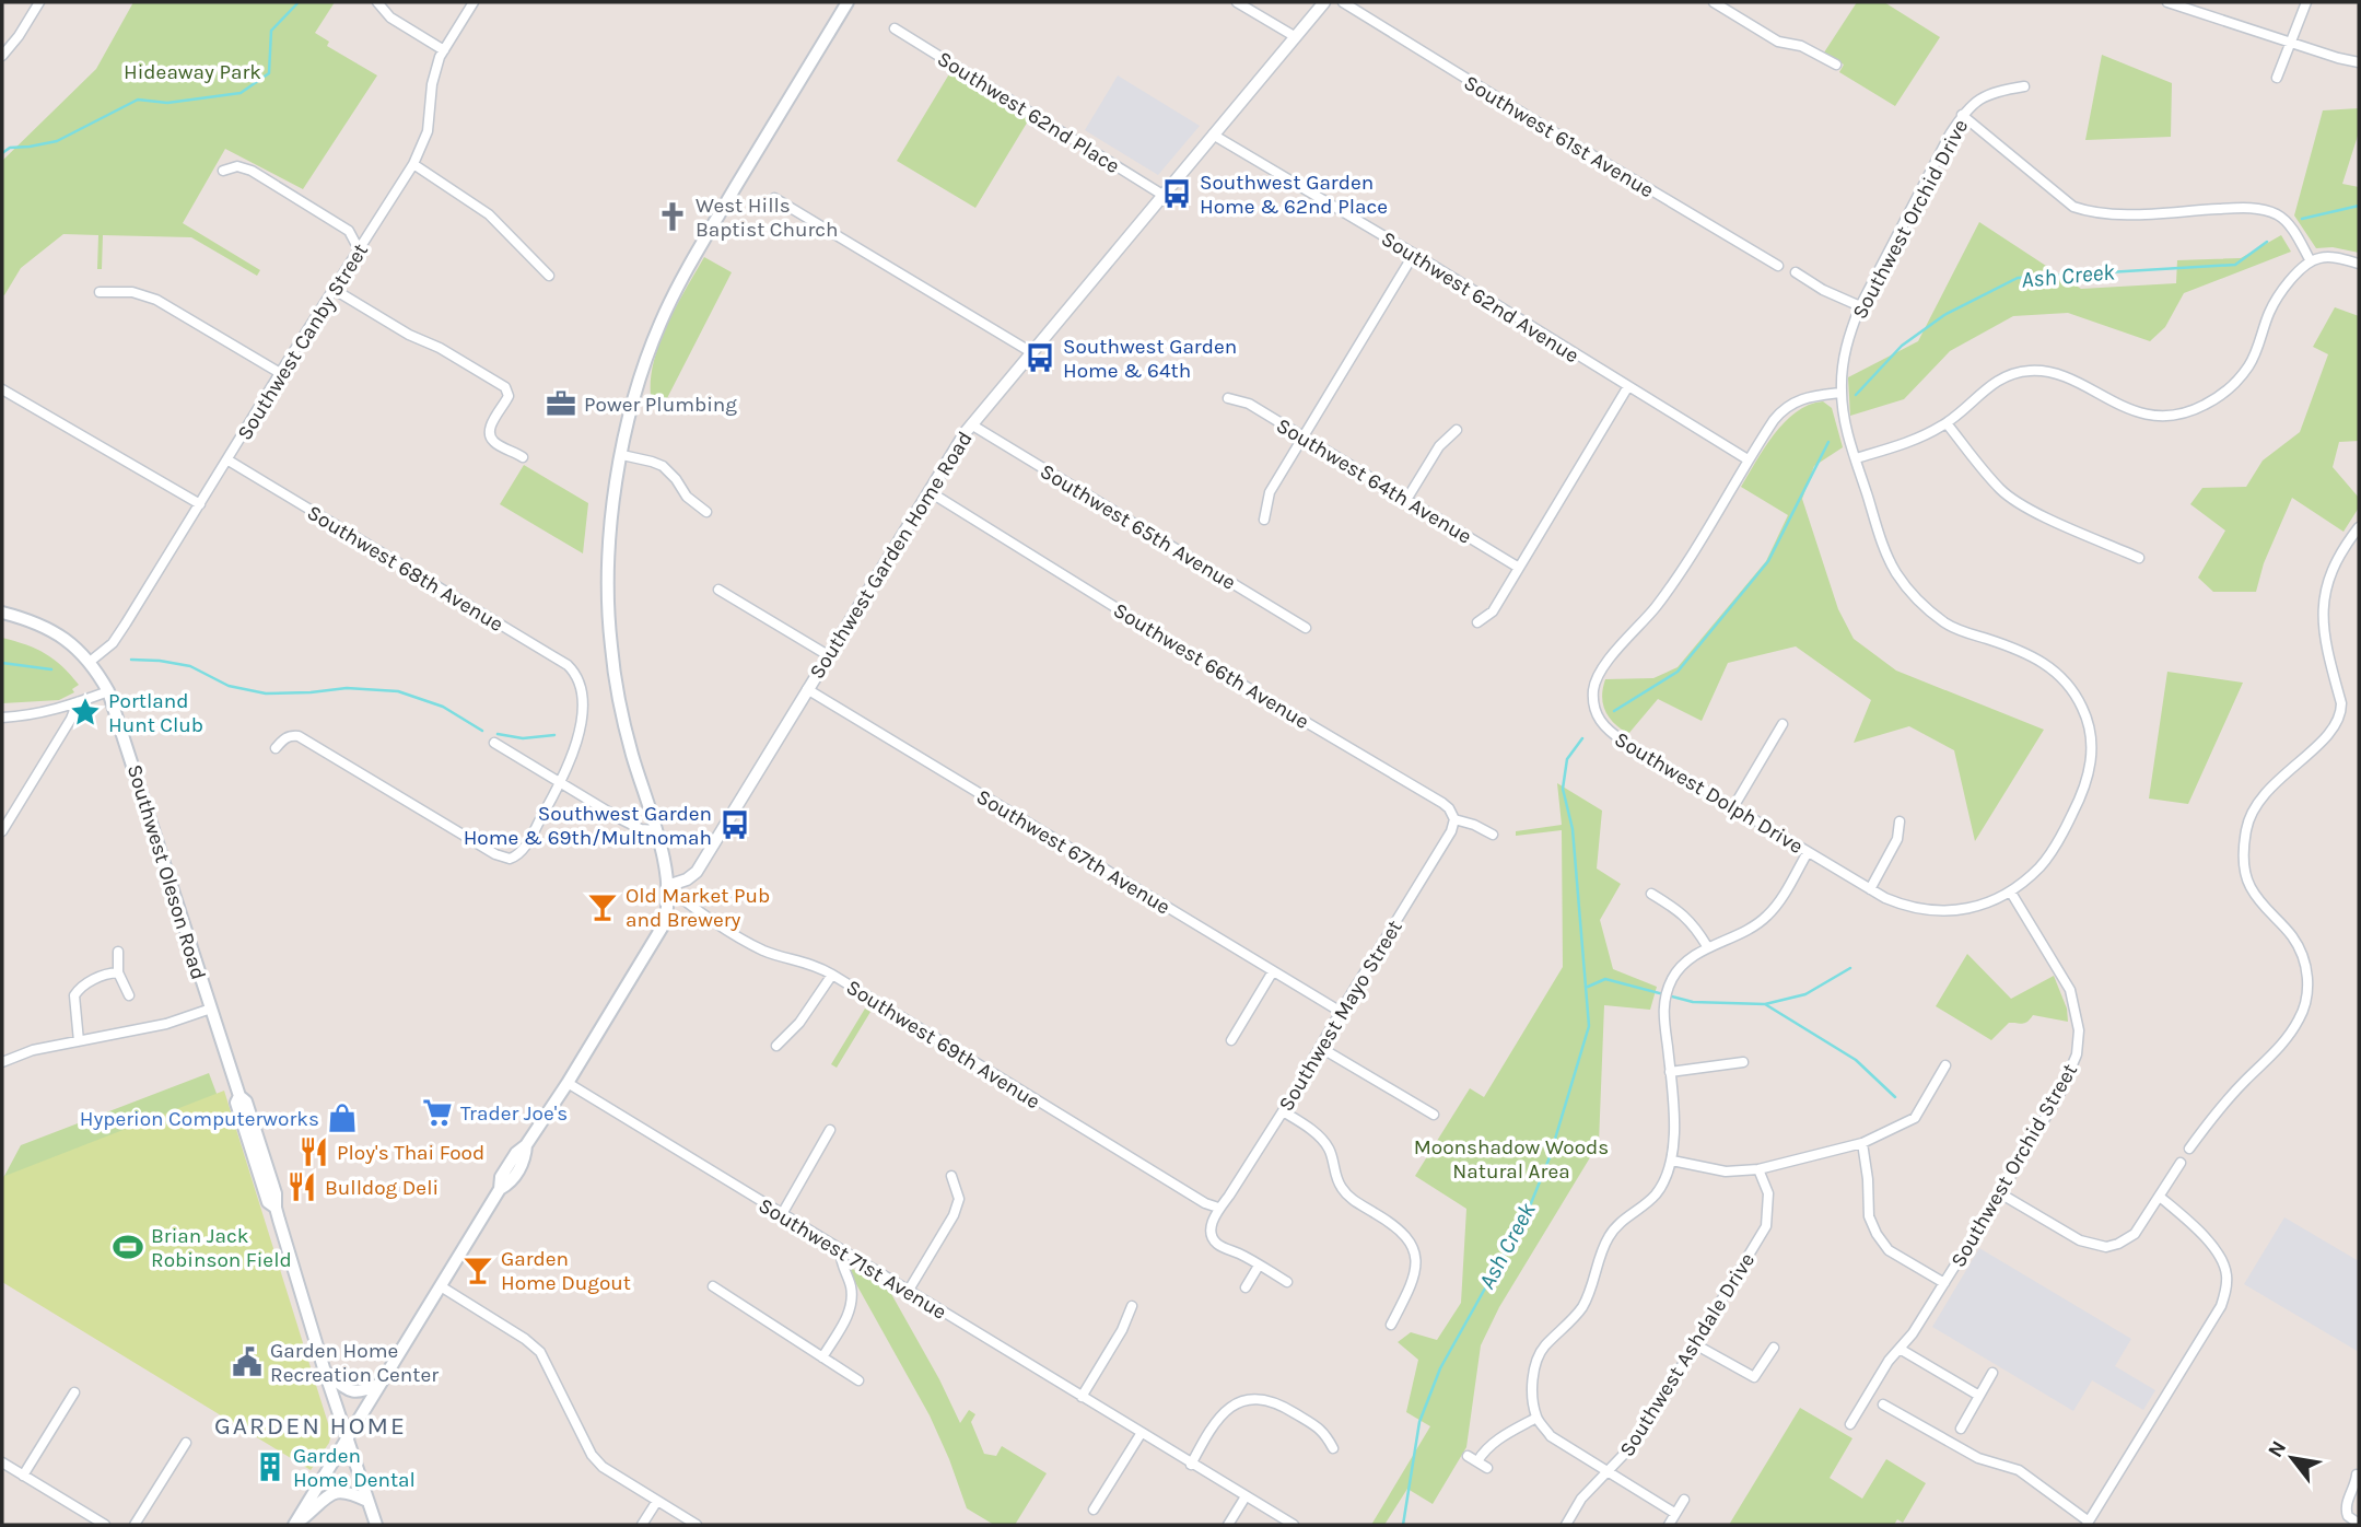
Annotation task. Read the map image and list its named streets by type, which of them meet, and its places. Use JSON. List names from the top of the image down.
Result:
{
  "streets": {
    "main road": ["Southwest Oleson Road"],
    "street": [
      "Southwest 62nd Place",
      "Southwest 61st Avenue",
      "Southwest Orchid Drive",
      "Southwest 62nd Avenue",
      "Southwest Canby Street",
      "Southwest 64th Avenue",
      "Southwest 65th Avenue",
      "Southwest Garden Home Road",
      "Southwest 68th Avenue",
      "Southwest 66th Avenue",
      "Southwest Dolph Drive",
      "Southwest 67th Avenue",
      "Southwest Mayo Street",
      "Southwest 69th Avenue",
      "Southwest Orchid Street",
      "Southwest 71st Avenue",
      "Southwest Ashdale Drive"
    ]
  },
  "crossings": [
    ["Southwest 62nd Place", "Southwest Garden Home Road"],
    ["Southwest Orchid Drive", "Southwest Dolph Drive"],
    ["Southwest Orchid Drive", "Southwest Orchid Street"],
    ["Southwest 62nd Avenue", "Southwest Garden Home Road"],
    ["Southwest 62nd Avenue", "Southwest Dolph Drive"],
    ["Southwest Canby Street", "Southwest 68th Avenue"],
    ["Southwest Canby Street", "Southwest Oleson Road"],
    ["Southwest 65th Avenue", "Southwest Garden Home Road"],
    ["Southwest Garden Home Road", "Southwest 66th Avenue"],
    ["Southwest Garden Home Road", "Southwest 67th Avenue"],
    ["Southwest Garden Home Road", "Southwest 69th Avenue"],
    ["Southwest 66th Avenue", "Southwest Mayo Street"],
    ["Southwest Dolph Drive", "Southwest Orchid Street"],
    ["Southwest 67th Avenue", "Southwest Mayo Street"],
    ["Southwest Mayo Street", "Southwest 69th Avenue"]
  ],
  "districts": ["GARDEN HOME"],
  "water": ["Ash Creek"],
  "parks": ["Hideaway Park", "Moonshadow Woods Natural Area"],
  "places": {
    "bus stop": ["Southwest Garden Home & 62nd Place", "Southwest Garden Home & 64th", "Southwest Garden Home & 69th/Multnomah"],
    "church": ["West Hills Baptist Church"],
    "office": ["Power Plumbing"],
    "place": ["Portland Hunt Club"],
    "bar": ["Old Market Pub and Brewery", "Garden Home Dugout"],
    "supermarket": ["Trader Joe's"],
    "shop": ["Hyperion Computerworks"],
    "restaurant": ["Ploy's Thai Food", "Bulldog Deli"],
    "sports": ["Brian Jack Robinson Field"],
    "public building": ["Garden Home Recreation Center"],
    "building": ["Garden Home Dental"]
  },
  "north": "top left"
}
